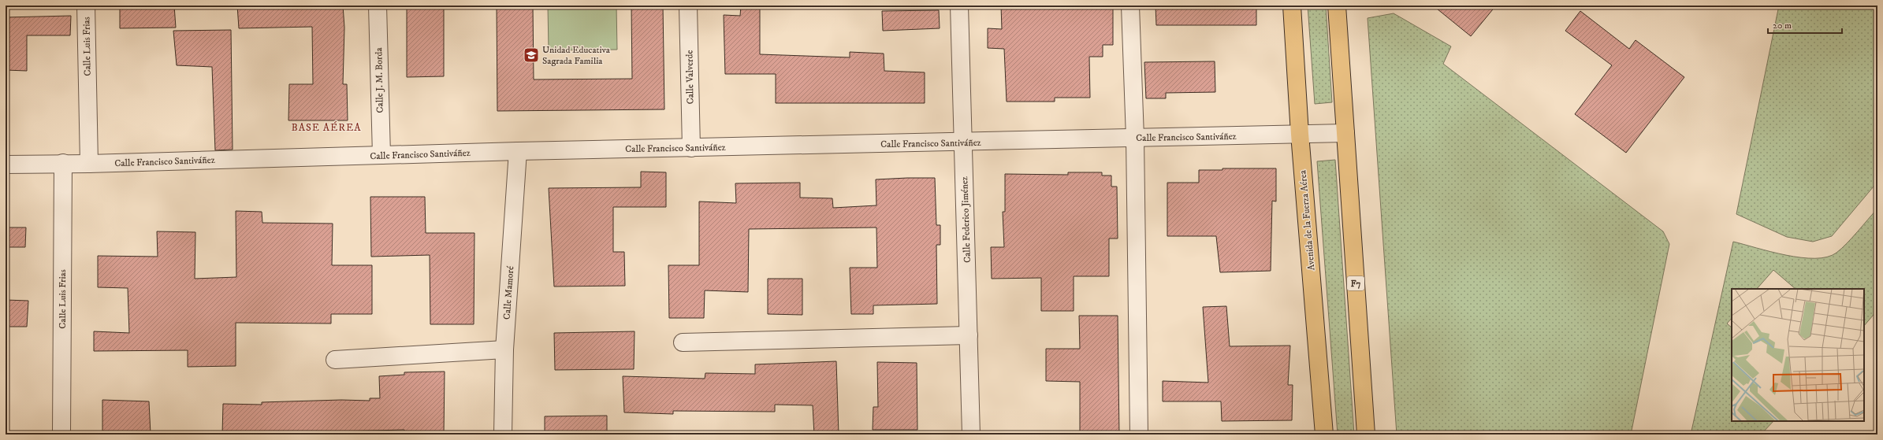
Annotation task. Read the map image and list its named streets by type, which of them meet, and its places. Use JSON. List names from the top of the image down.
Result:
{
  "streets": {
    "highway": ["Avenida de la Fuerza Aérea", "F7"],
    "street": [
      "Calle Luis Frias",
      "Calle Valverde",
      "Calle J. M. Borda",
      "Calle Francisco Santiváñez",
      "Calle Federico Jiménez",
      "Calle Mamoré"
    ]
  },
  "crossings": [
    ["Calle Luis Frias", "Calle Francisco Santiváñez"],
    ["Calle Valverde", "Calle Francisco Santiváñez"],
    ["Calle J. M. Borda", "Calle Francisco Santiváñez"],
    ["Calle Francisco Santiváñez", "Calle Federico Jiménez"],
    ["Calle Francisco Santiváñez", "Avenida de la Fuerza Aérea"],
    ["Calle Francisco Santiváñez", "F7"],
    ["Calle Francisco Santiváñez", "Calle Mamoré"]
  ],
  "districts": ["BASE AÉREA"],
  "places": {
    "school or university": ["Unidad Educativa Sagrada Familia"]
  },
  "scale_bar": "20 m"
}
